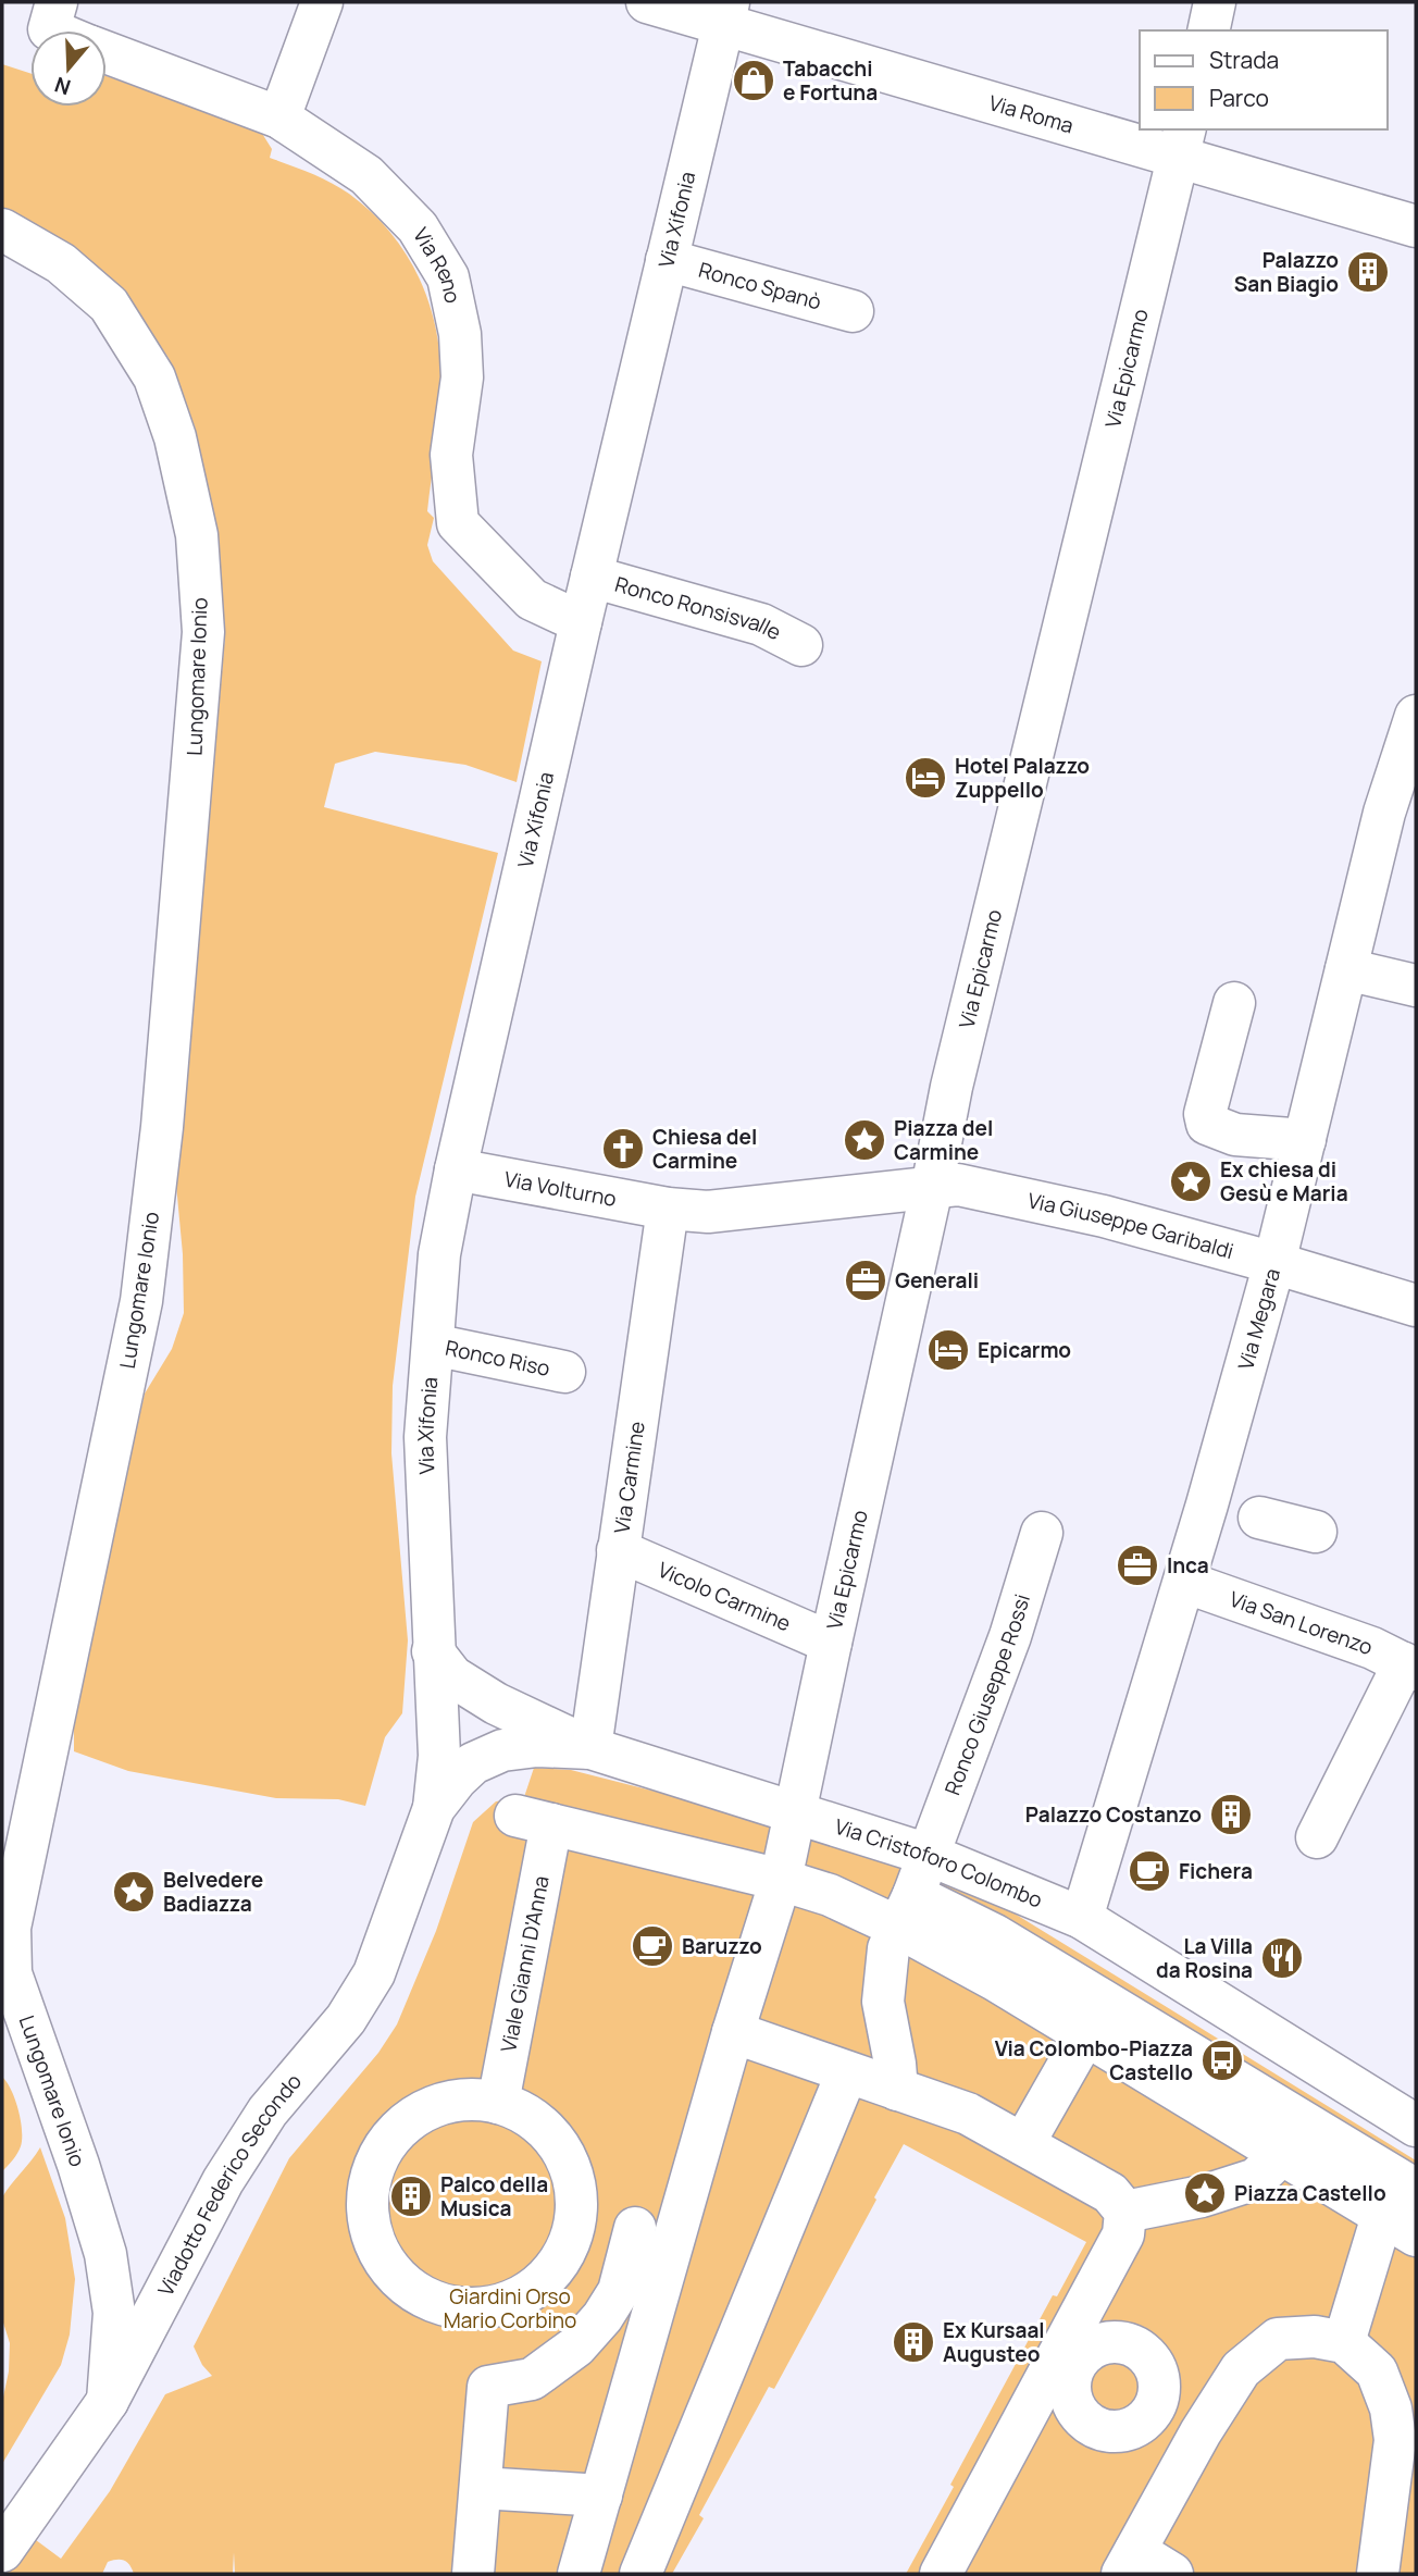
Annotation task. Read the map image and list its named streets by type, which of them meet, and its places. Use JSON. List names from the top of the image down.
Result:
{
  "streets": {
    "street": [
      "Via Roma",
      "Via Xifonia",
      "Via Reno",
      "Ronco Spanò",
      "Via Epicarmo",
      "Ronco Ronsisvalle",
      "Lungomare Ionio",
      "Via Volturno",
      "Via Giuseppe Garibaldi",
      "Via Megara",
      "Ronco Riso",
      "Via Carmine",
      "Vicolo Carmine",
      "Via San Lorenzo",
      "Ronco Giuseppe Rossi",
      "Via Cristoforo Colombo",
      "Viale Gianni D'Anna",
      "Viadotto Federico Secondo"
    ]
  },
  "crossings": [
    ["Via Roma", "Via Xifonia"],
    ["Via Roma", "Via Epicarmo"],
    ["Via Xifonia", "Via Reno"],
    ["Via Xifonia", "Ronco Spanò"],
    ["Via Xifonia", "Ronco Ronsisvalle"],
    ["Via Xifonia", "Via Volturno"],
    ["Via Xifonia", "Ronco Riso"],
    ["Via Xifonia", "Via Cristoforo Colombo"],
    ["Via Xifonia", "Viadotto Federico Secondo"],
    ["Via Epicarmo", "Via Volturno"],
    ["Via Epicarmo", "Via Giuseppe Garibaldi"],
    ["Via Epicarmo", "Vicolo Carmine"],
    ["Via Epicarmo", "Via Cristoforo Colombo"],
    ["Via Epicarmo", "Viale Gianni D'Anna"],
    ["Lungomare Ionio", "Viadotto Federico Secondo"],
    ["Via Volturno", "Via Giuseppe Garibaldi"],
    ["Via Volturno", "Via Carmine"],
    ["Via Giuseppe Garibaldi", "Via Megara"],
    ["Via Megara", "Via San Lorenzo"],
    ["Via Megara", "Via Cristoforo Colombo"],
    ["Via Carmine", "Vicolo Carmine"],
    ["Via Carmine", "Via Cristoforo Colombo"],
    ["Ronco Giuseppe Rossi", "Via Cristoforo Colombo"],
    ["Via Cristoforo Colombo", "Viadotto Federico Secondo"]
  ],
  "parks": ["Giardini Orso Mario Corbino"],
  "places": {
    "shop": ["Tabacchi e Fortuna"],
    "building": [
      "Palazzo San Biagio",
      "Palazzo Costanzo",
      "Palco della Musica",
      "Ex Kursaal Augusteo"
    ],
    "hotel": ["Hotel Palazzo Zuppello", "Epicarmo"],
    "place": [
      "Piazza del Carmine",
      "Ex chiesa di Gesù e Maria",
      "Belvedere Badiazza",
      "Piazza Castello"
    ],
    "church": ["Chiesa del Carmine"],
    "office": ["Generali", "Inca"],
    "cafe": ["Fichera", "Baruzzo"],
    "restaurant": ["La Villa da Rosina"],
    "bus stop": ["Via Colombo-Piazza Castello"]
  },
  "legend": ["Strada", "Parco"],
  "north": "bottom"
}
